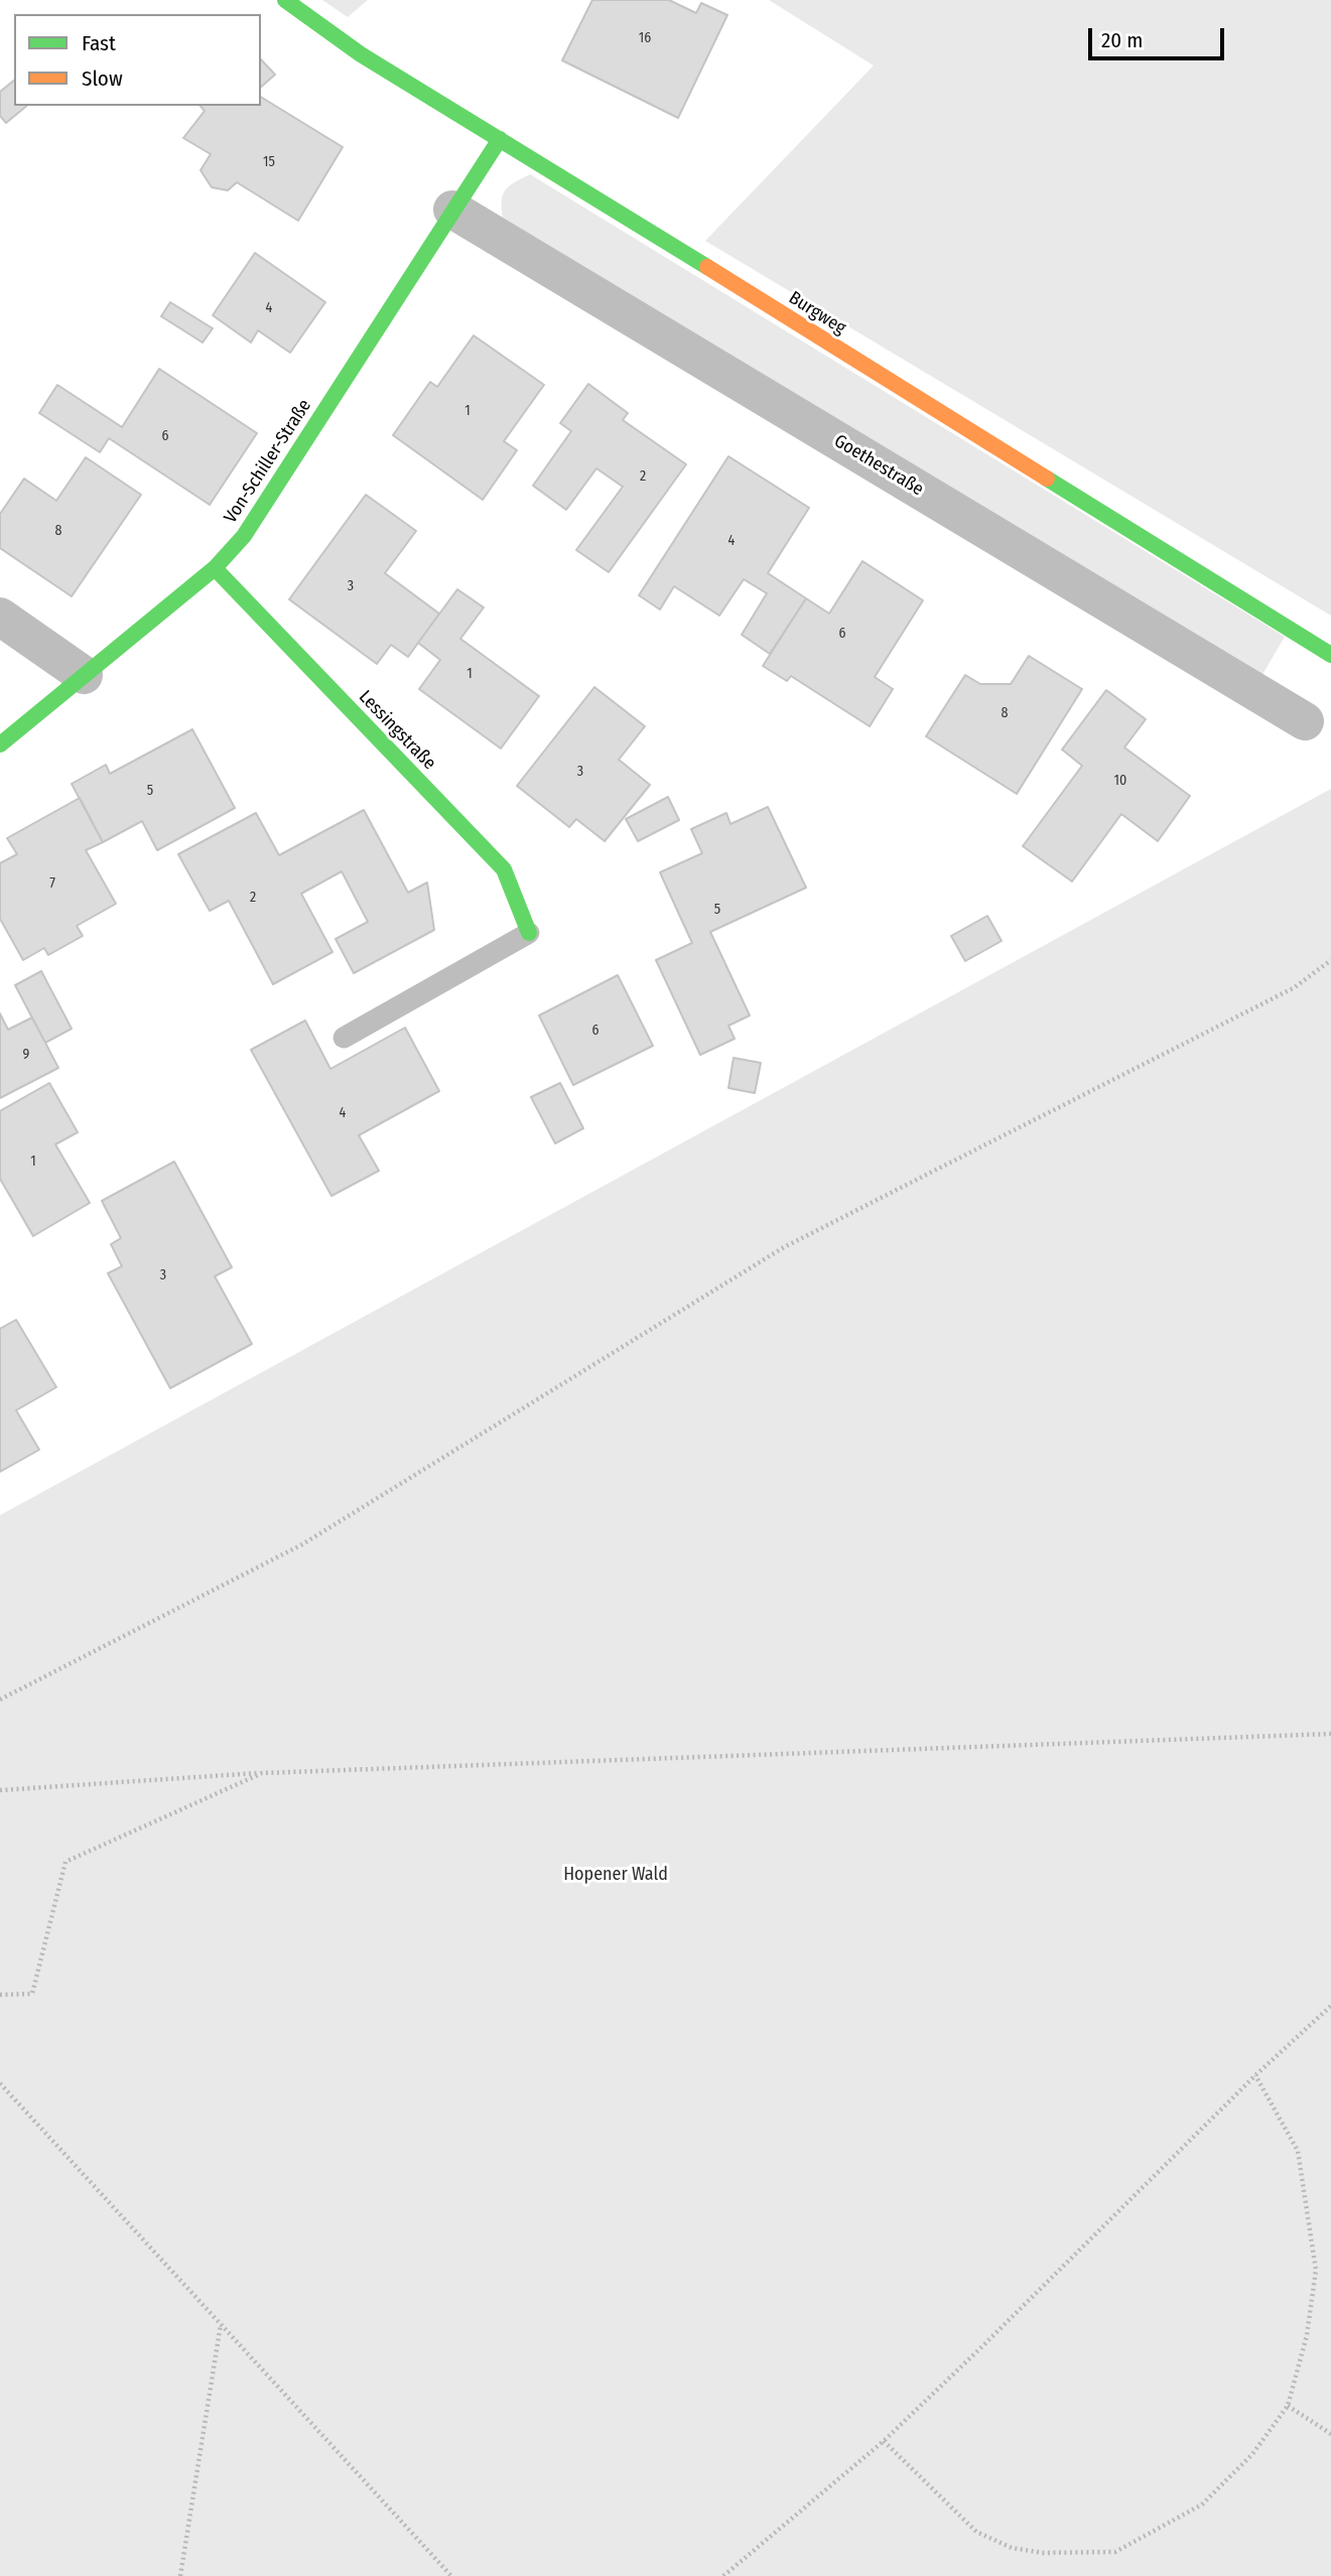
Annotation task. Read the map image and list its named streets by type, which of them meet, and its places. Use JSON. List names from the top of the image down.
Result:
{
  "streets": {
    "street": [
      "Burgweg",
      "Von-Schiller-Straße",
      "Goethestraße",
      "Lessingstraße"
    ]
  },
  "crossings": [
    ["Burgweg", "Von-Schiller-Straße"],
    ["Von-Schiller-Straße", "Goethestraße"],
    ["Von-Schiller-Straße", "Lessingstraße"]
  ],
  "parks": ["Hopener Wald"],
  "house_numbers": [
    "16",
    "15",
    "4",
    "1",
    "6",
    "2",
    "8",
    "4",
    "3",
    "6",
    "1",
    "8",
    "3",
    "10",
    "5",
    "7",
    "2",
    "5",
    "6",
    "9",
    "4",
    "1",
    "3"
  ],
  "legend": ["Fast", "Slow"],
  "scale_bar": "20 m"
}
